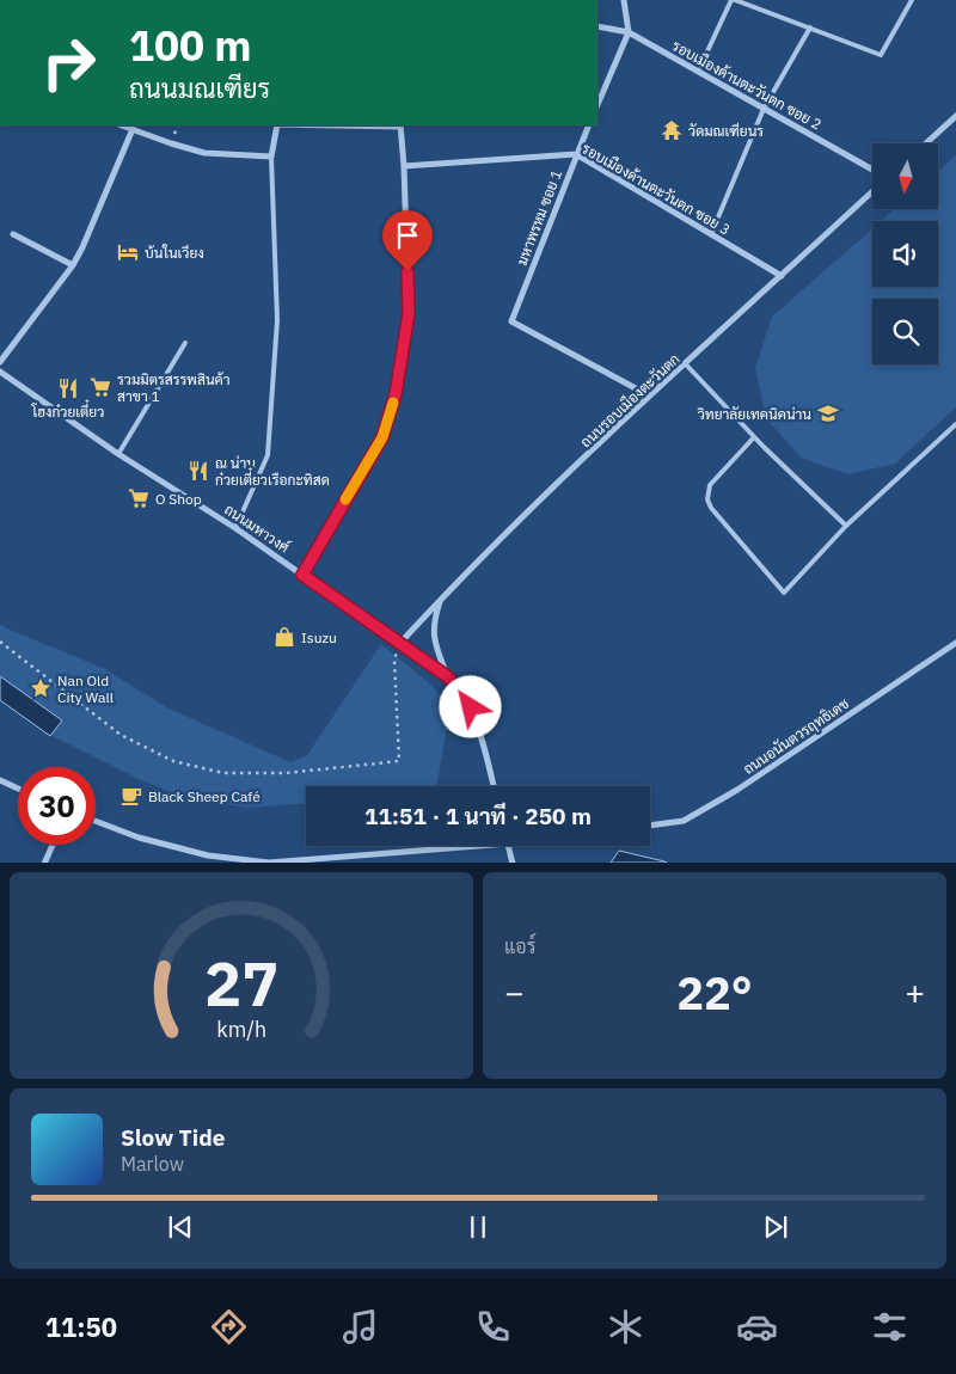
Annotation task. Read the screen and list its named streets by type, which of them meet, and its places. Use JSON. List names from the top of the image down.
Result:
{
  "streets": {
    "street": [
      "รอบเมืองด้านตะวันตก ซอย 2",
      "รอบเมืองด้านตะวันตก ซอย 3",
      "มหาพรหม ซอย 1",
      "ถนนรอบเมืองตะวันตก",
      "ถนนมหาวงศ์",
      "ถนนอนันตวรฤทธิเดช"
    ]
  },
  "crossings": [
    ["รอบเมืองด้านตะวันตก ซอย 3", "มหาพรหม ซอย 1"],
    ["รอบเมืองด้านตะวันตก ซอย 3", "ถนนรอบเมืองตะวันตก"],
    ["มหาพรหม ซอย 1", "ถนนรอบเมืองตะวันตก"],
    ["ถนนรอบเมืองตะวันตก", "ถนนมหาวงศ์"]
  ],
  "places": {
    "temple": ["วัดมณเฑียนร"],
    "hotel": ["บ้นในเวียง"],
    "supermarket": ["รวมมิตรสรรพสินค้า สาขา 1", "O Shop"],
    "restaurant": ["โฮงก๋วยเตี๋ยว", "ณ น่าน ก๋วยเตี๋ยวเรือกะทิสด"],
    "school or university": ["วิทยาลัยเทคนิคน่าน"],
    "shop": ["Isuzu"],
    "place": ["Nan Old City Wall"],
    "cafe": ["Black Sheep Café"]
  },
  "north": "bottom",
  "page": {
    "turn": ["100 m", "ถนนมณเฑียร"],
    "limit": "30",
    "trip": "11:51 · 1 นาที · 250 m",
    "tile": "แอร์",
    "heat": ["−", "22°", "+"],
    "song": ["Slow Tide", "Marlow"],
    "tabs": "11:50",
    "gauge": ["27", "km/h"]
  }
}
